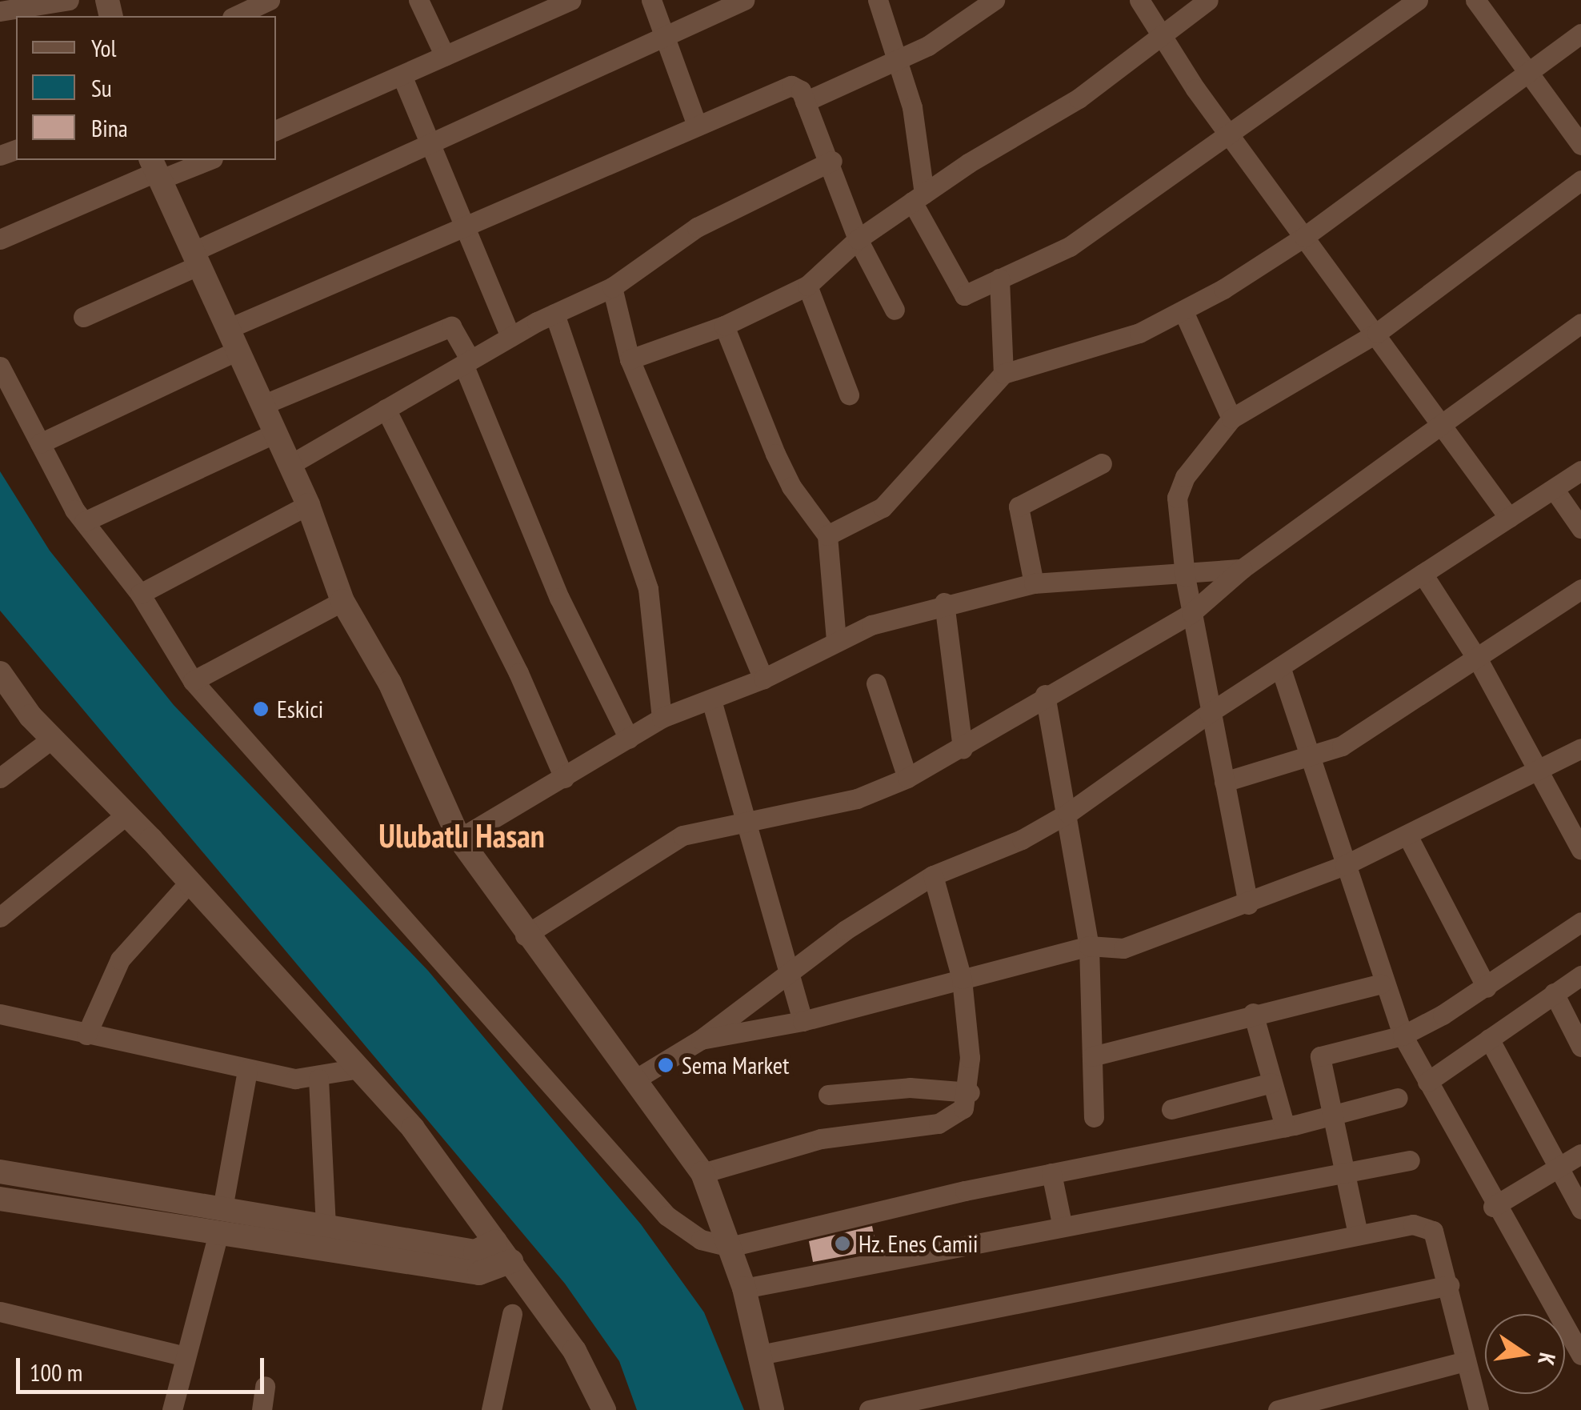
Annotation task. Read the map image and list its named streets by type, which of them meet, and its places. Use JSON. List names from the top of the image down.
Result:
{
  "districts": ["Ulubatlı Hasan"],
  "places": ["Eskici", "Sema Market", "Hz. Enes Camii"],
  "legend": ["Yol", "Su", "Bina"],
  "scale_bar": "100 m",
  "north": "right"
}
